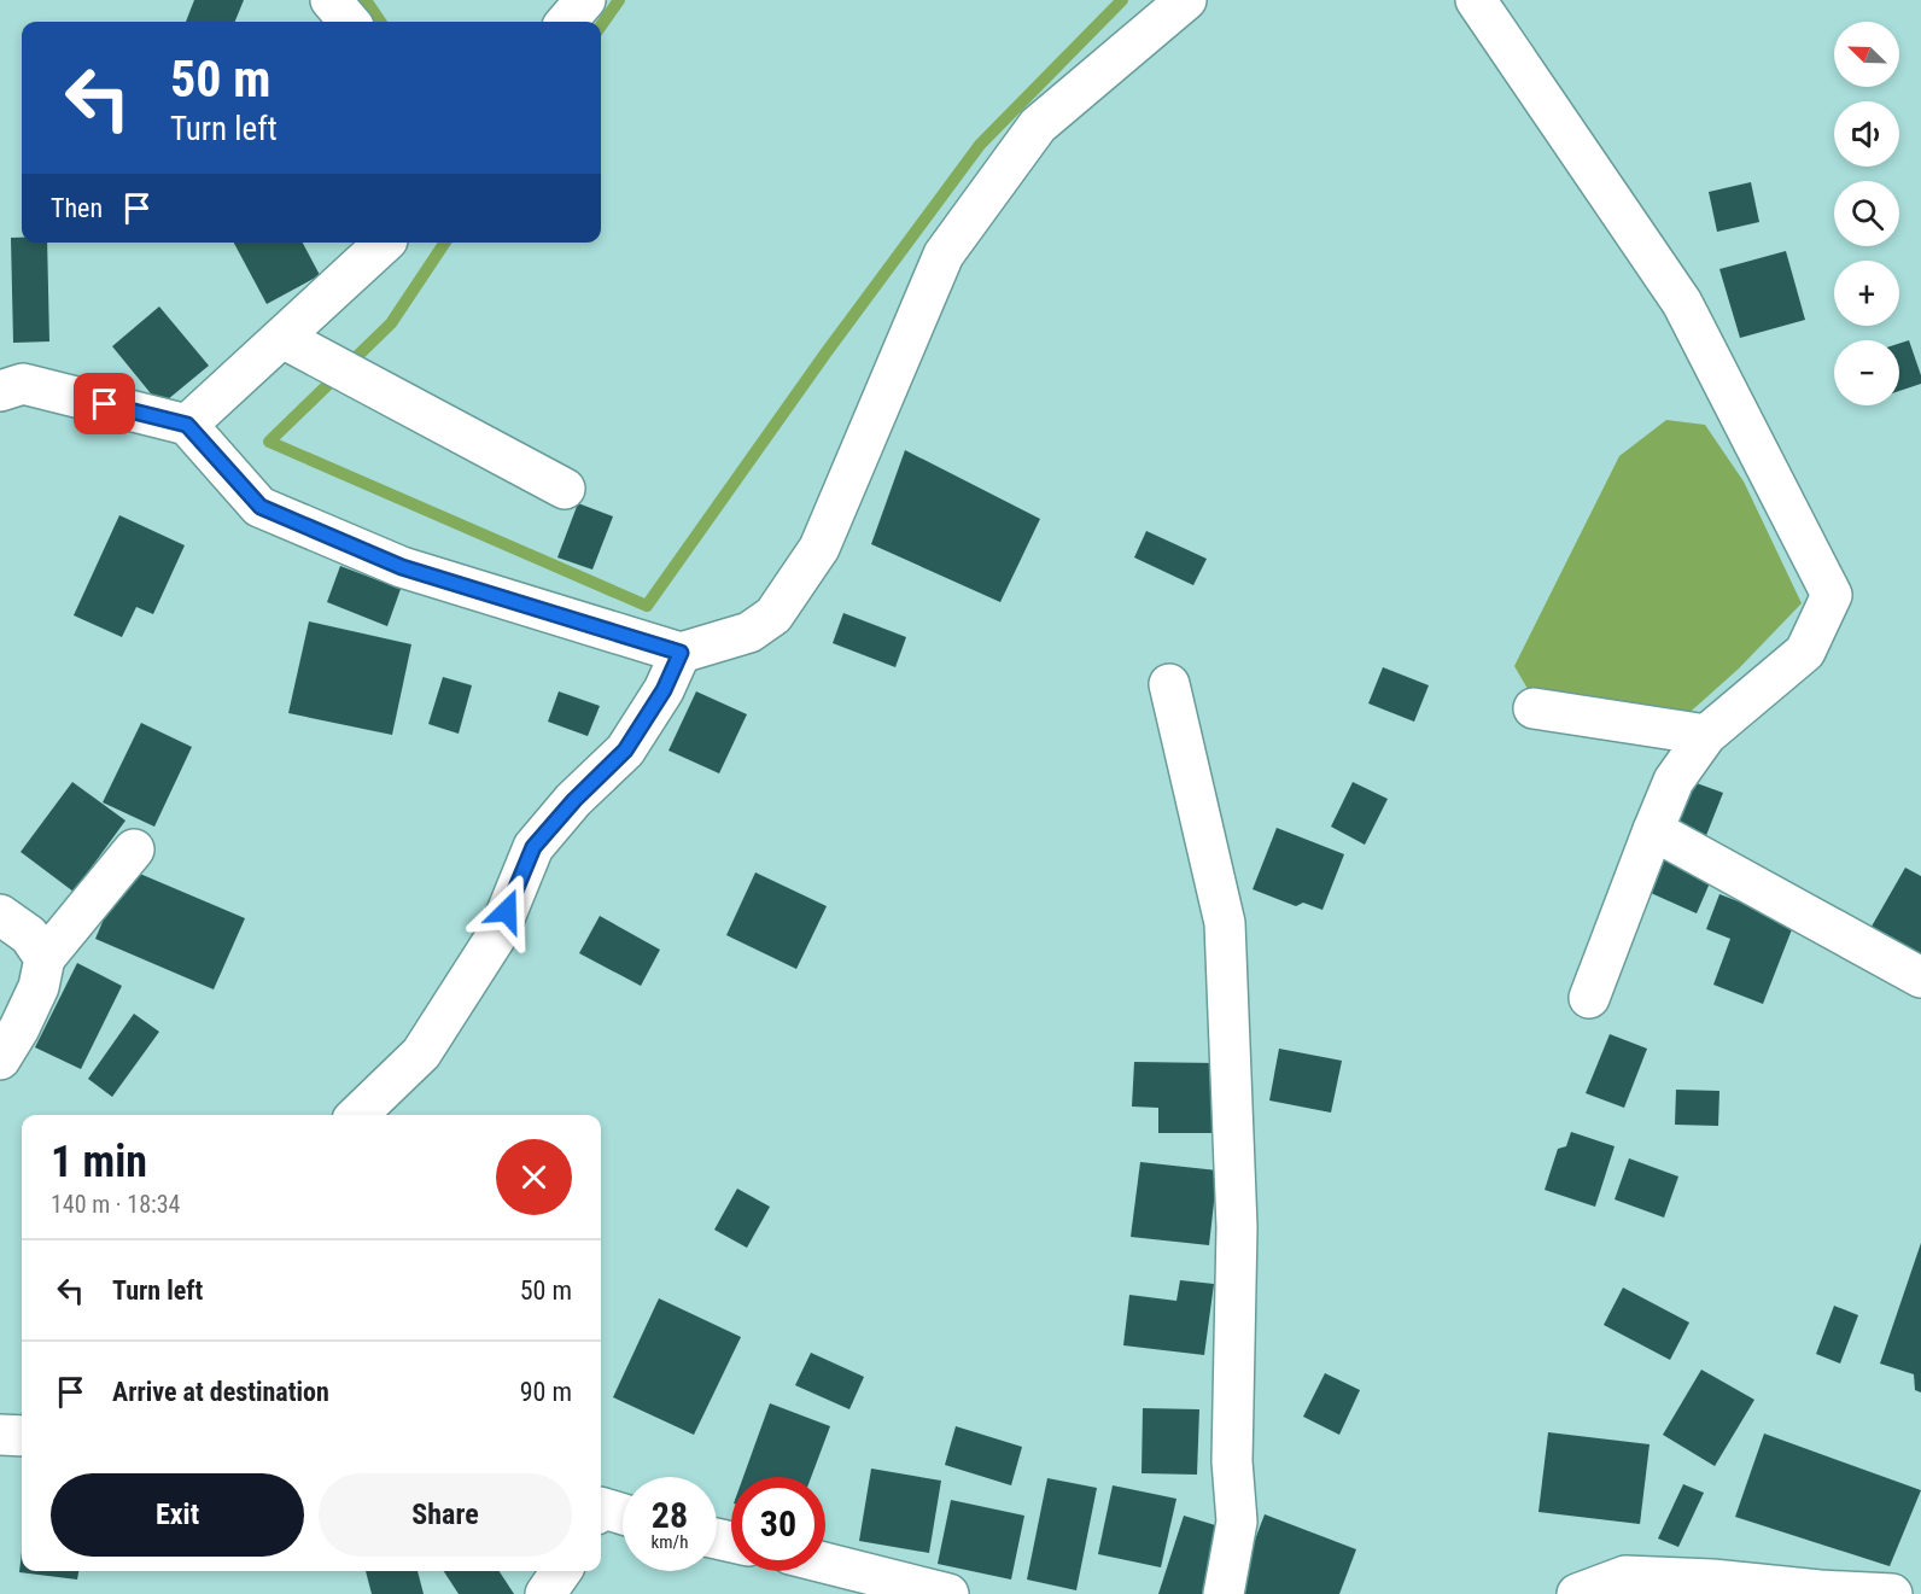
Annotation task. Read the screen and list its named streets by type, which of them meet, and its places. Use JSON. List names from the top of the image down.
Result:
{
  "north": "top left",
  "page": {
    "map_buttons": ["+", "−"],
    "turn": ["50 m", "Turn left"],
    "then": "Then",
    "heading": ["1 min", "140 m · 18:34"],
    "list": [
      {
        "name": "Turn left",
        "value": "50 m"
      },
      {
        "name": "Arrive at destination",
        "value": "90 m"
      }
    ],
    "buttons": ["Exit", "Share"],
    "speed": "28 km/h",
    "limit": "30"
  }
}
